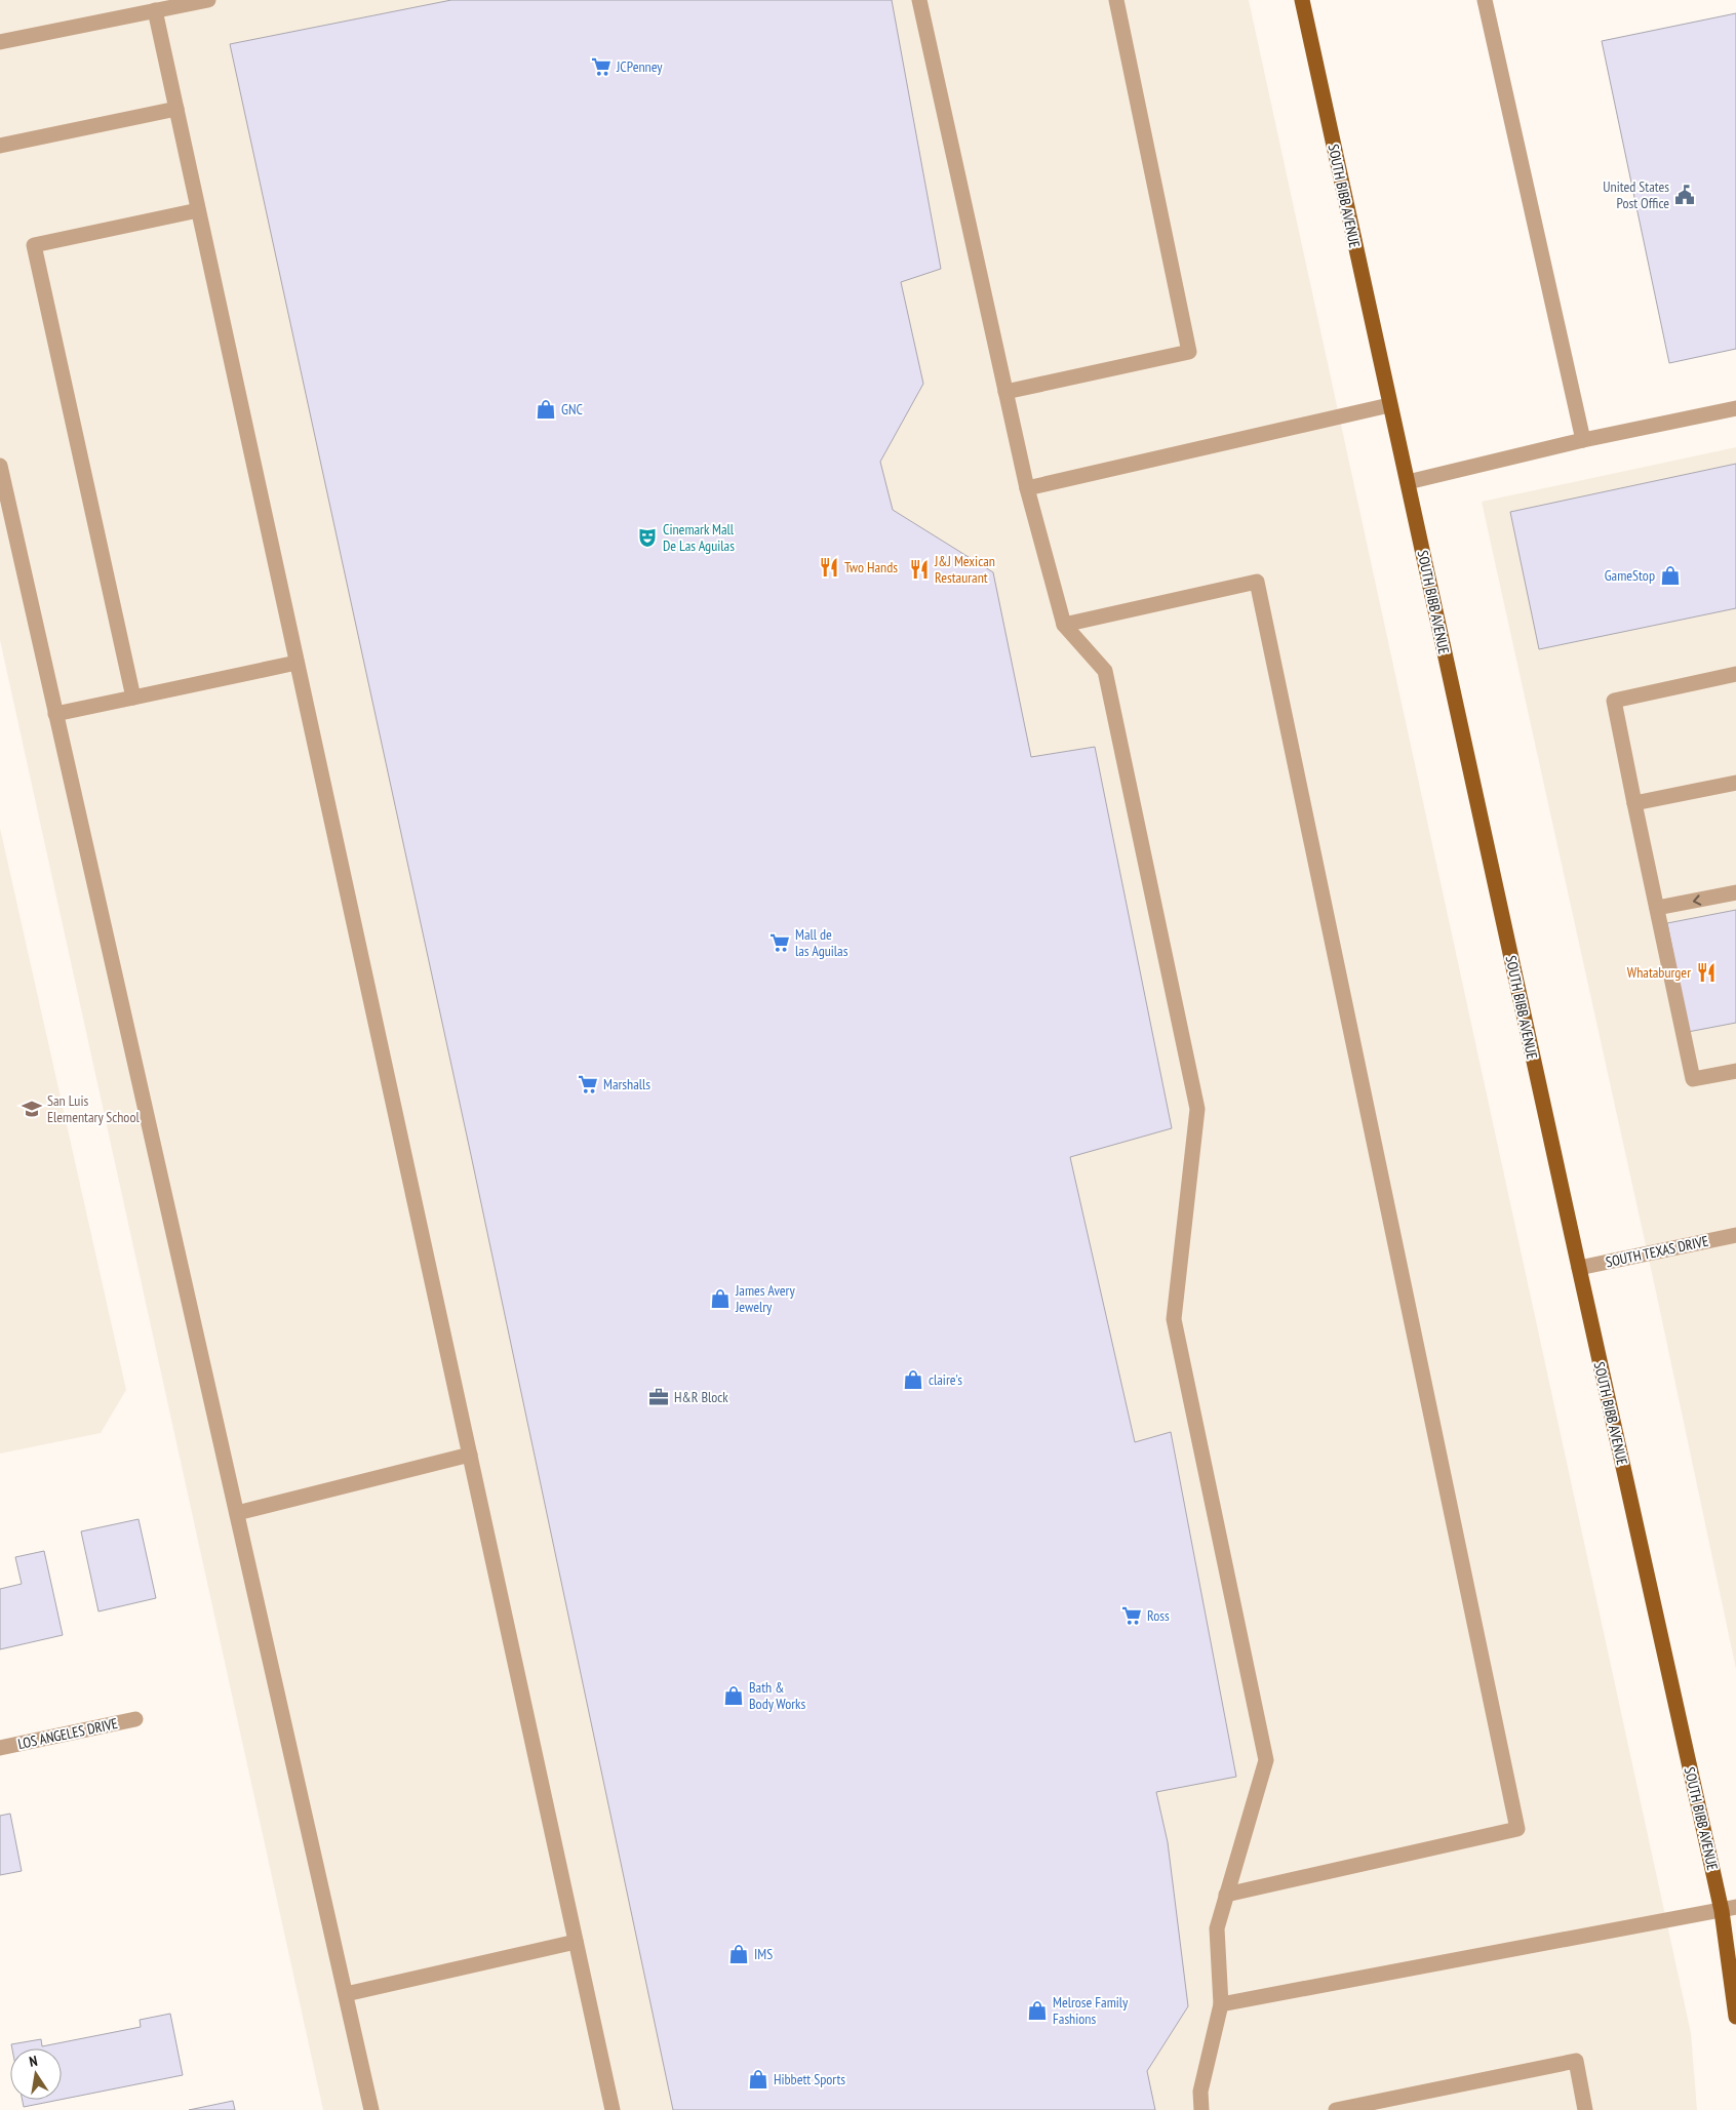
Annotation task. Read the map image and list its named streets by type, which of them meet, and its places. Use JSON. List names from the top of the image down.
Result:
{
  "streets": {
    "main road": ["SOUTH BIBB AVENUE"],
    "street": ["SOUTH TEXAS DRIVE", "LOS ANGELES DRIVE"]
  },
  "crossings": [
    ["SOUTH BIBB AVENUE", "SOUTH TEXAS DRIVE"]
  ],
  "places": {
    "supermarket": [
      "JCPenney",
      "Mall de las Aguilas",
      "Marshalls",
      "Ross"
    ],
    "public building": ["United States Post Office"],
    "shop": [
      "GNC",
      "GameStop",
      "James Avery Jewelry",
      "claire's",
      "Bath & Body Works",
      "IMS",
      "Melrose Family Fashions",
      "Hibbett Sports"
    ],
    "theatre": ["Cinemark Mall De Las Aguilas"],
    "restaurant": ["Two Hands", "J&J Mexican Restaurant", "Whataburger"],
    "school or university": ["San Luis Elementary School"],
    "office": ["H&R Block"]
  },
  "north": "top"
}
